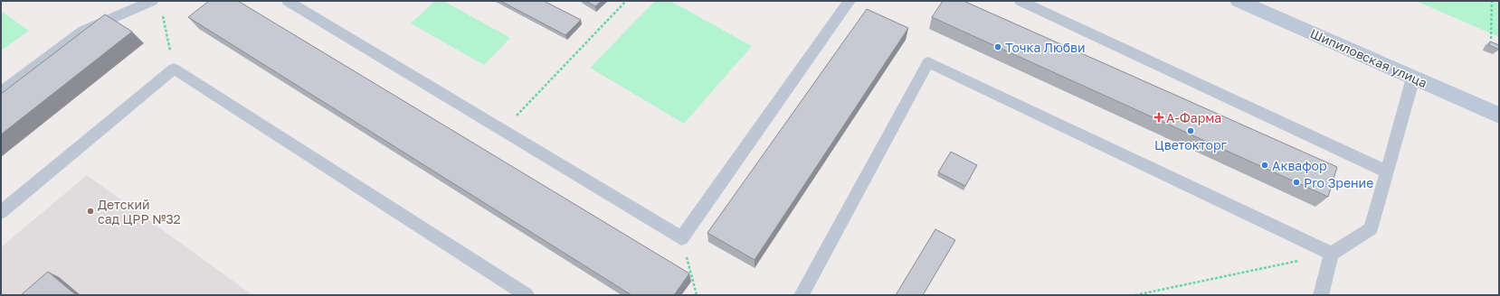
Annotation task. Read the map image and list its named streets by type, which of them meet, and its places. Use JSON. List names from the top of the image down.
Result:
{
  "streets": {
    "main road": ["Шипиловская улица"]
  },
  "places": {
    "other": [
      "Точка Любви",
      "Цветокторг",
      "Аквафор",
      "Pro Зрение",
      "Детский сад ЦРР №32"
    ],
    "health": ["А-Фарма"]
  }
}
